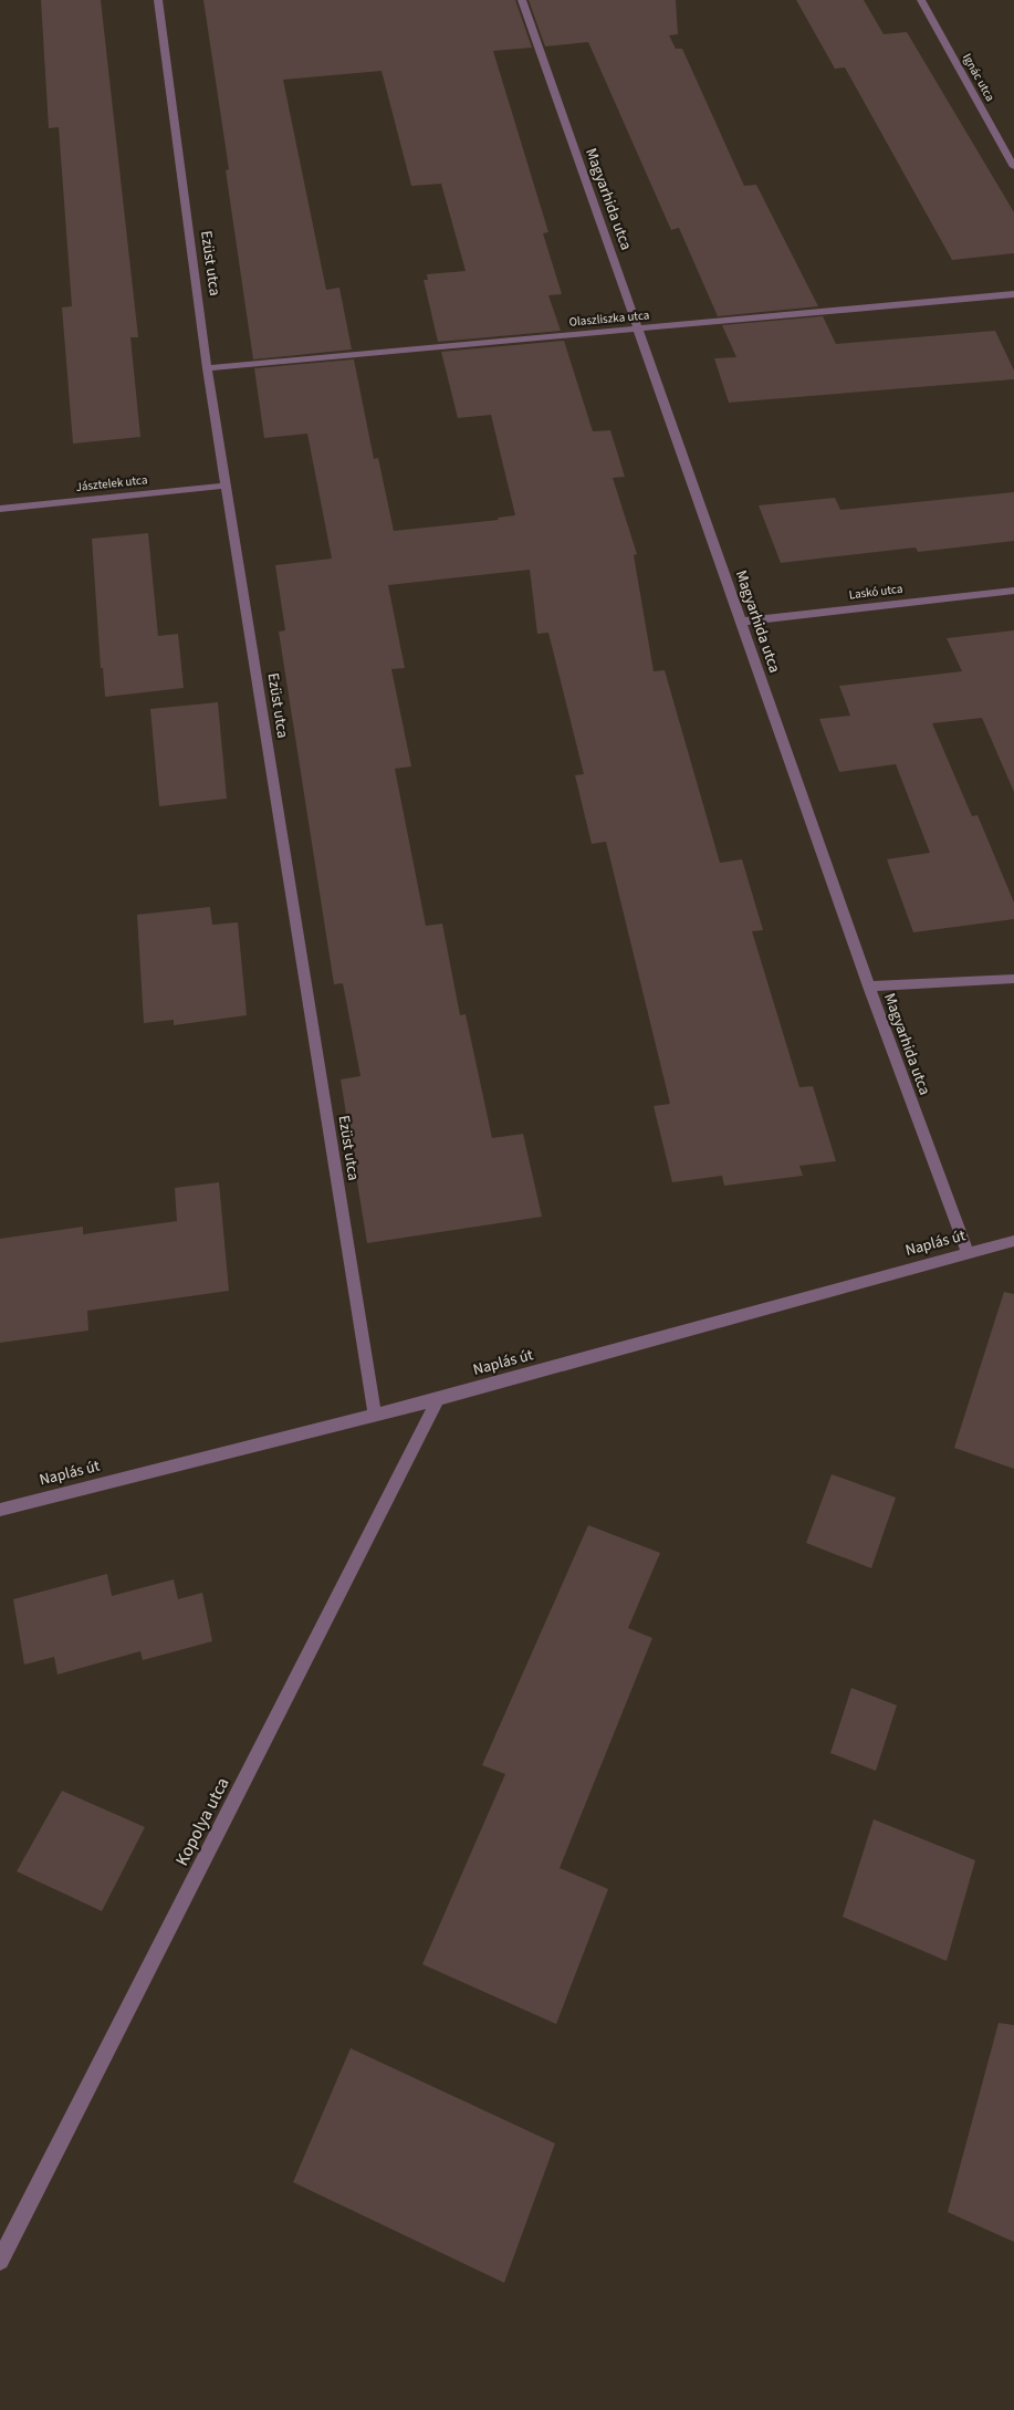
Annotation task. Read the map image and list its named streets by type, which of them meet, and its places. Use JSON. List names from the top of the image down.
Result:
{
  "streets": {
    "street": [
      "Ignác utca",
      "Magyarhida utca",
      "Ezüst utca",
      "Olaszliszka utca",
      "Jásztelek utca",
      "Laskó utca",
      "Naplás út",
      "Kopolya utca"
    ]
  },
  "crossings": [
    ["Magyarhida utca", "Olaszliszka utca"],
    ["Magyarhida utca", "Laskó utca"],
    ["Magyarhida utca", "Naplás út"],
    ["Ezüst utca", "Olaszliszka utca"],
    ["Ezüst utca", "Jásztelek utca"],
    ["Ezüst utca", "Naplás út"],
    ["Naplás út", "Kopolya utca"]
  ]
}
